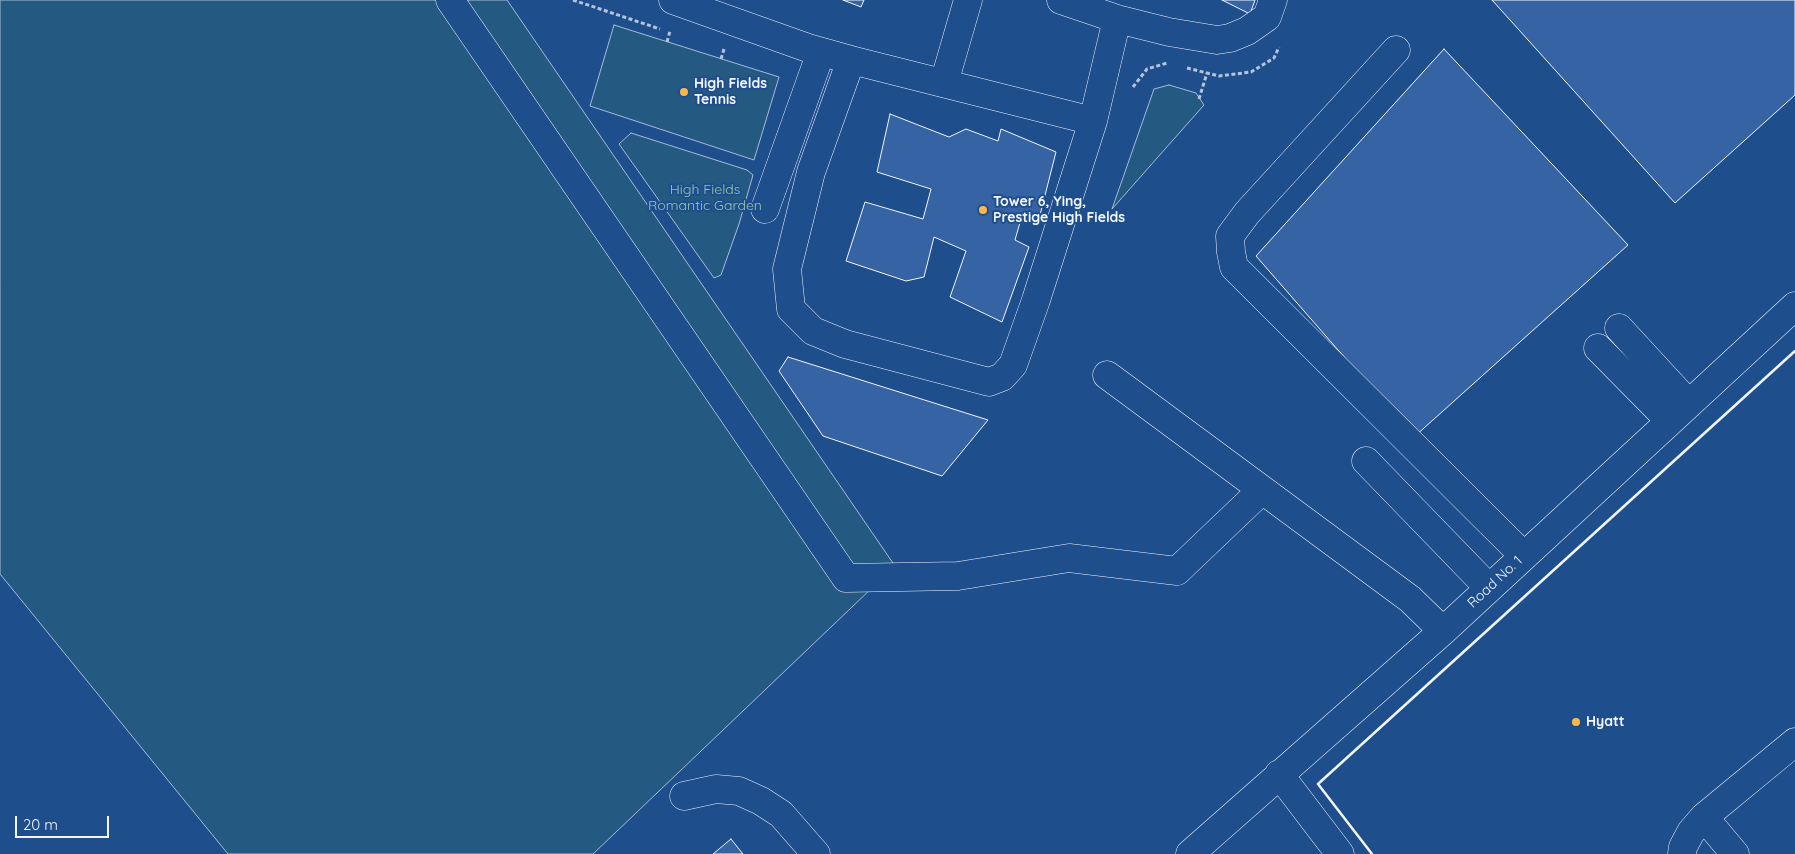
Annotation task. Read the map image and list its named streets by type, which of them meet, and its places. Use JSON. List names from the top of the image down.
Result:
{
  "streets": {
    "street": ["Road No. 1"]
  },
  "parks": ["High Fields Romantic Garden"],
  "places": ["High Fields Tennis", "Tower 6, Ying, Prestige High Fields", "Hyatt"],
  "scale_bar": "20 m"
}
